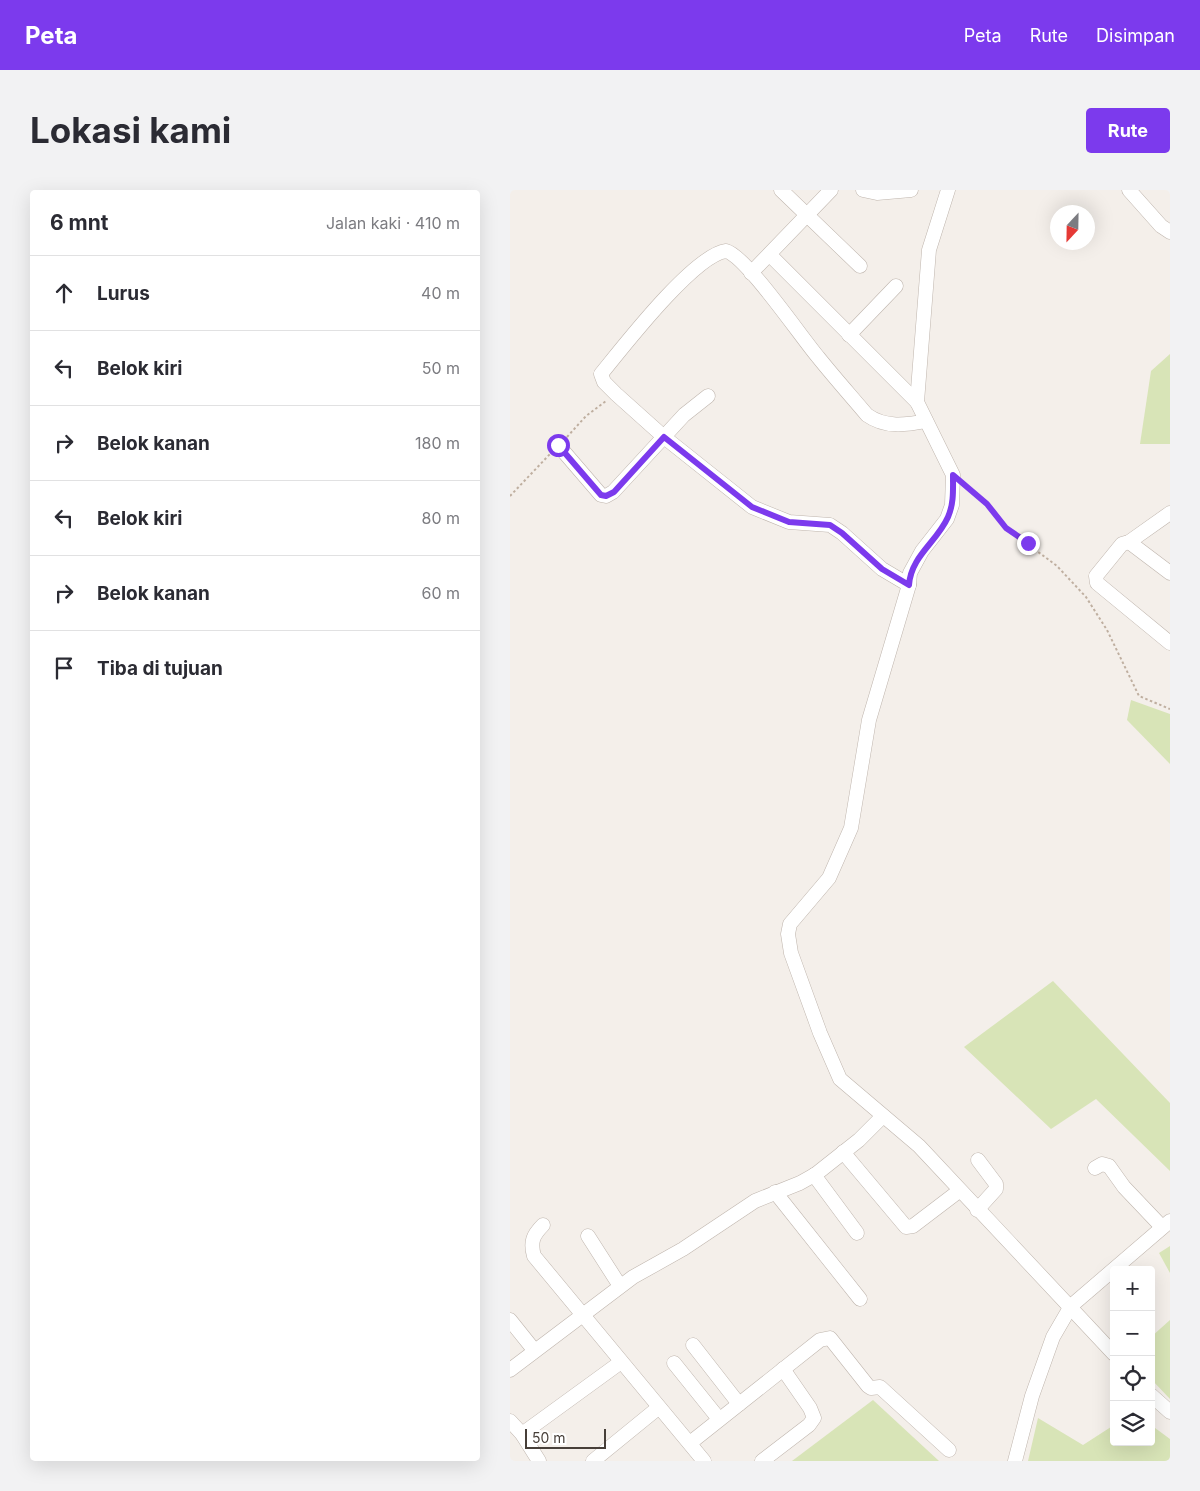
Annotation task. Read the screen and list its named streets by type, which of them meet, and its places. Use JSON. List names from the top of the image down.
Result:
{
  "scale_bar": "50 m",
  "north": "bottom",
  "page": {
    "header": "Peta",
    "nav": ["Peta", "Rute", "Disimpan"],
    "buttons": "Rute",
    "title": "Lokasi kami",
    "heading": ["6 mnt", "Jalan kaki · 410 m"],
    "list": [
      ["Lurus", "40 m"],
      ["Belok kiri", "50 m"],
      ["Belok kanan", "180 m"],
      ["Belok kiri", "80 m"],
      ["Belok kanan", "60 m"],
      "Tiba di tujuan"
    ],
    "map_buttons": ["+", "−"],
    "scale": "50 m"
  }
}
